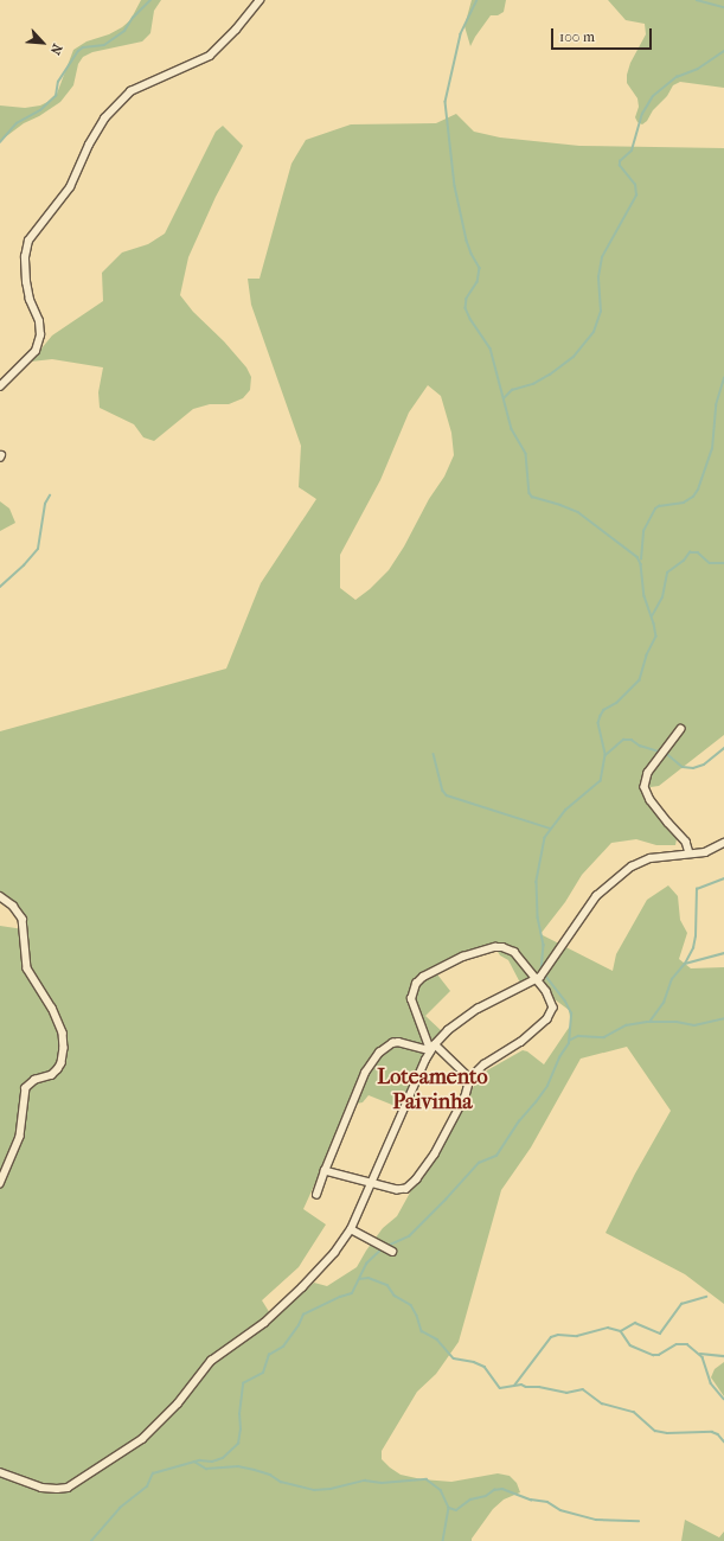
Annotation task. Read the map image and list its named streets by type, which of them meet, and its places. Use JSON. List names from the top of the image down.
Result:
{
  "districts": ["Loteamento Paivinha"],
  "scale_bar": "100 m",
  "north": "bottom right"
}
